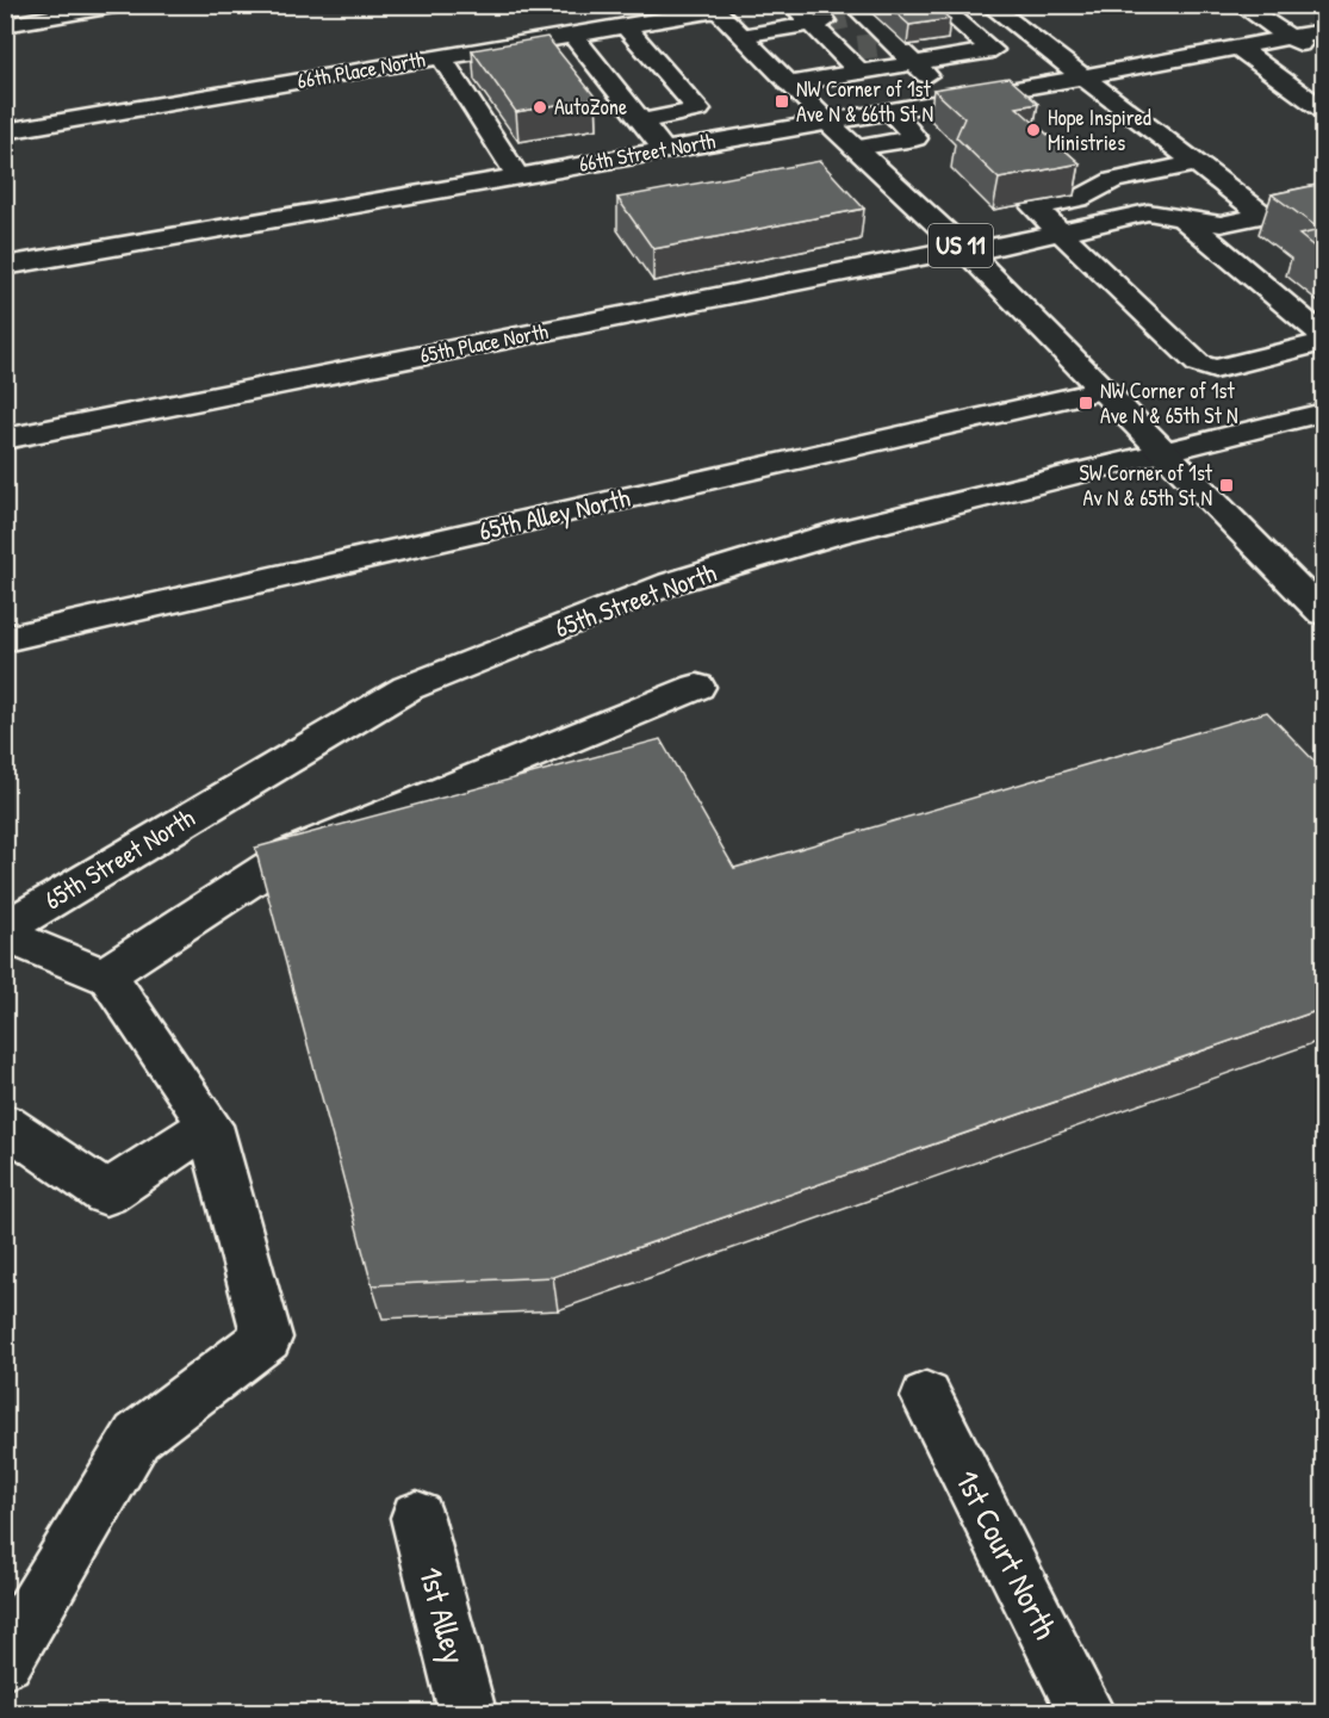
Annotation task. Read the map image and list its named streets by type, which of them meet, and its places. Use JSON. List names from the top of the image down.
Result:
{
  "streets": {
    "street": [
      "66th Place North",
      "66th Street North",
      "US 11",
      "65th Place North",
      "65th Alley North",
      "65th Street North",
      "1st Court North",
      "1st Alley"
    ]
  },
  "crossings": [
    ["66th Place North", "US 11"],
    ["66th Street North", "US 11"],
    ["US 11", "65th Place North"],
    ["US 11", "65th Alley North"],
    ["US 11", "65th Street North"]
  ],
  "places": {
    "transit": ["NW Corner of 1st Ave N & 66th St N", "NW Corner of 1st Ave N & 65th St N", "SW Corner of 1st Av N & 65th St N"],
    "other": ["AutoZone", "Hope Inspired Ministries"]
  }
}
